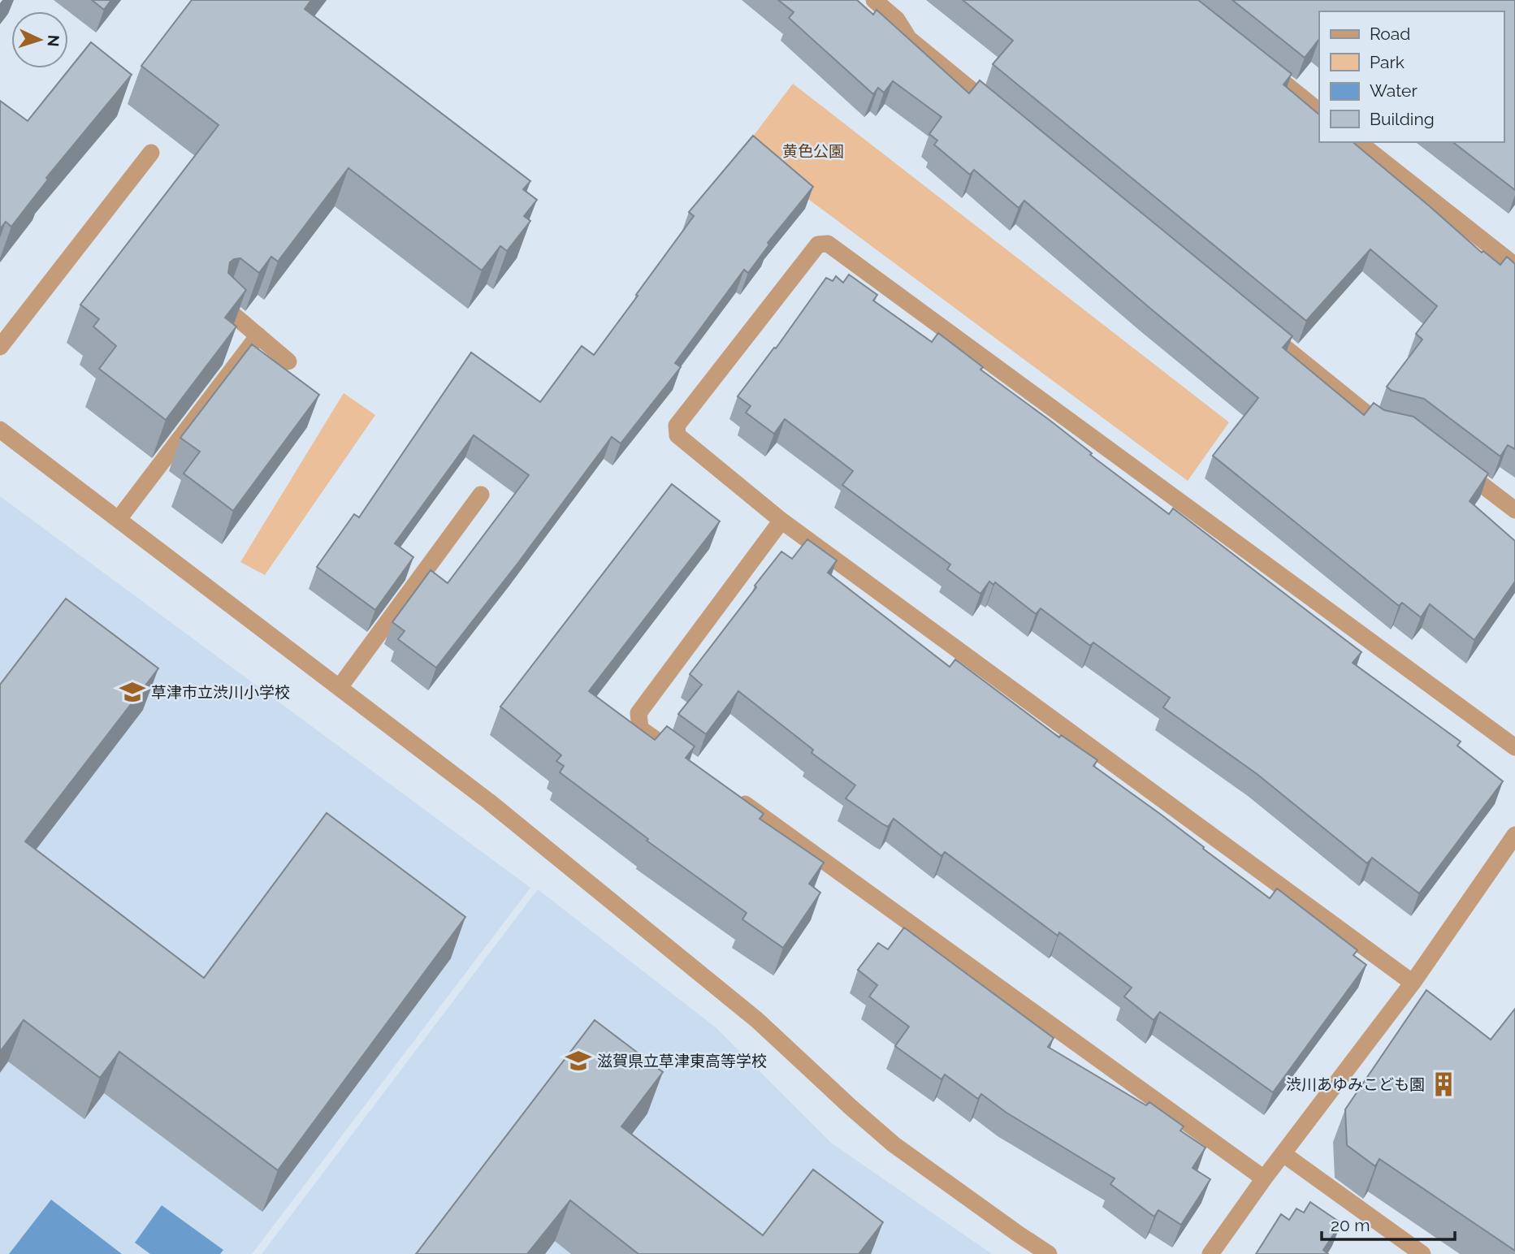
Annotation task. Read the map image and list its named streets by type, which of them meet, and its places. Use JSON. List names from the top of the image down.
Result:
{
  "parks": ["黄色公園"],
  "places": {
    "school or university": ["草津市立渋川小学校", "滋賀県立草津東高等学校"],
    "building": ["渋川あゆみこども園"]
  },
  "legend": [
    "Road",
    "Park",
    "Water",
    "Building"
  ],
  "scale_bar": "20 m",
  "north": "right"
}
